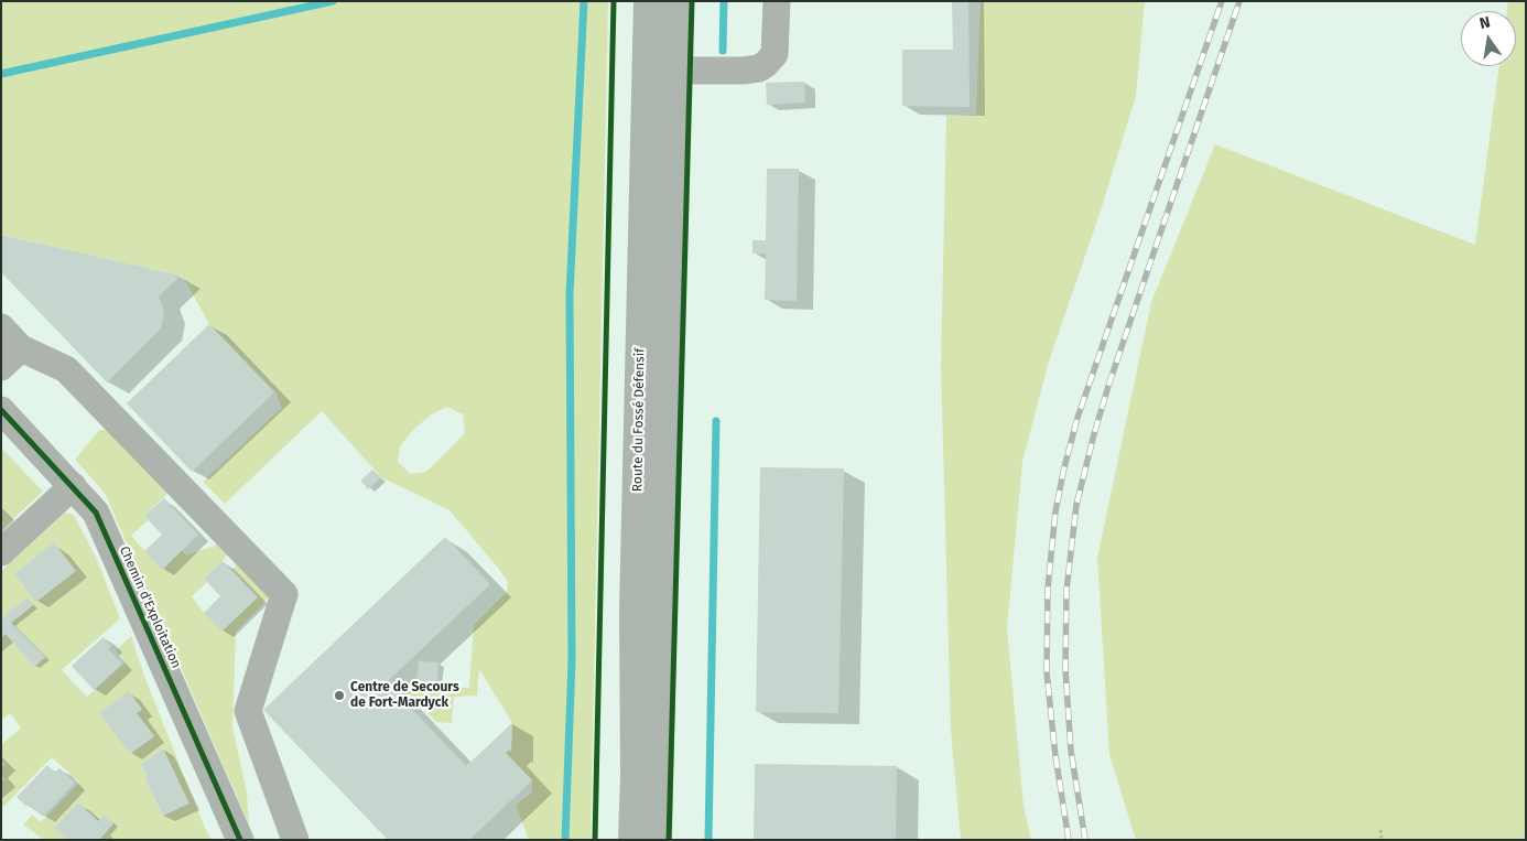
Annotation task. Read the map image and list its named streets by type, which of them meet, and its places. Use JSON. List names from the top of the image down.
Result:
{
  "streets": {
    "main road": ["Route du Fossé Défensif"],
    "street": ["Chemin d'Exploitation"]
  },
  "places": ["Centre de Secours de Fort-Mardyck"],
  "north": "top"
}
